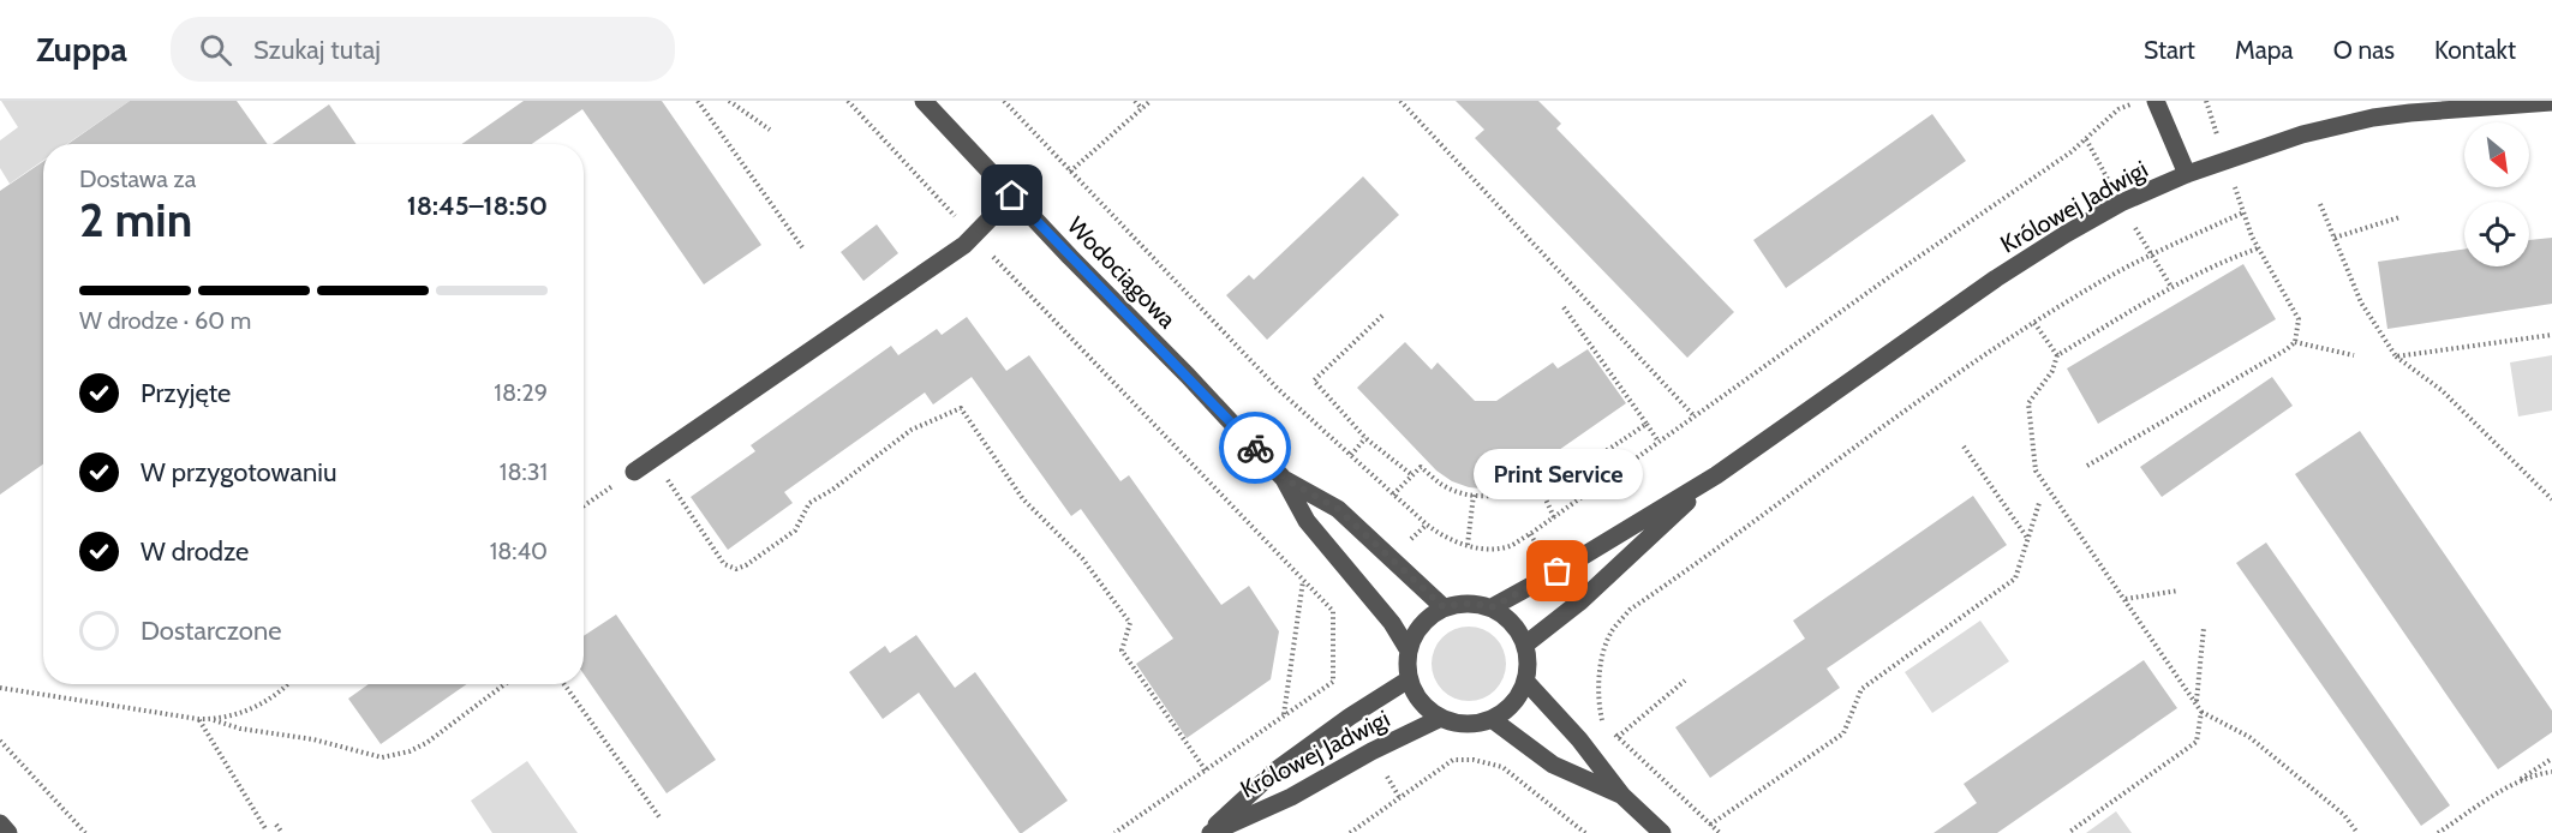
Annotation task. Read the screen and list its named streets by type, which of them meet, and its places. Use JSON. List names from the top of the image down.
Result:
{
  "streets": {
    "street": ["Królowej Jadwigi", "Wodociągowa"]
  },
  "crossings": [
    ["Królowej Jadwigi", "Wodociągowa"]
  ],
  "places": ["Print Service"],
  "north": "bottom right",
  "page": {
    "header": "Zuppa",
    "search": "Szukaj tutaj",
    "nav": [
      "Start",
      "Mapa",
      "O nas",
      "Kontakt"
    ],
    "heading": ["2 min", "Dostawa za", "18:45–18:50"],
    "bar": "W drodze · 60 m",
    "list": [
      ["Przyjęte", "18:29"],
      ["W przygotowaniu", "18:31"],
      ["W drodze", "18:40"],
      "Dostarczone"
    ],
    "bubble": "Print Service"
  }
}
